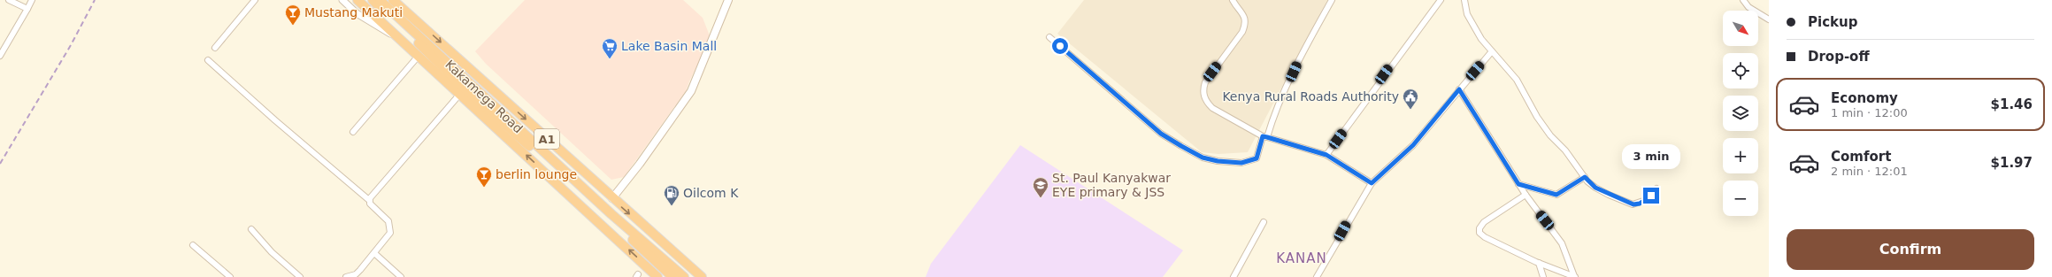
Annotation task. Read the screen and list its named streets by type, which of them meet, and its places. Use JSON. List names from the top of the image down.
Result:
{
  "streets": {
    "highway": ["Kakamega Road", "A1"]
  },
  "districts": ["KANAN"],
  "places": {
    "bar": ["Mustang Makuti", "berlin lounge"],
    "supermarket": ["Lake Basin Mall"],
    "public building": ["Kenya Rural Roads Authority"],
    "school or university": ["St. Paul Kanyakwar EYE primary & JSS"],
    "fuel station": ["Oilcom K"]
  },
  "north": "bottom right",
  "page": {
    "banner": ["Pickup", "Drop-off"],
    "map_buttons": ["+", "−"],
    "list": [
      {
        "name": "Economy",
        "note": "1 min · 12:00",
        "value": "$1.46"
      },
      {
        "name": "Comfort",
        "note": "2 min · 12:01",
        "value": "$1.97"
      }
    ],
    "bubble": "3 min",
    "buttons": "Confirm"
  }
}
